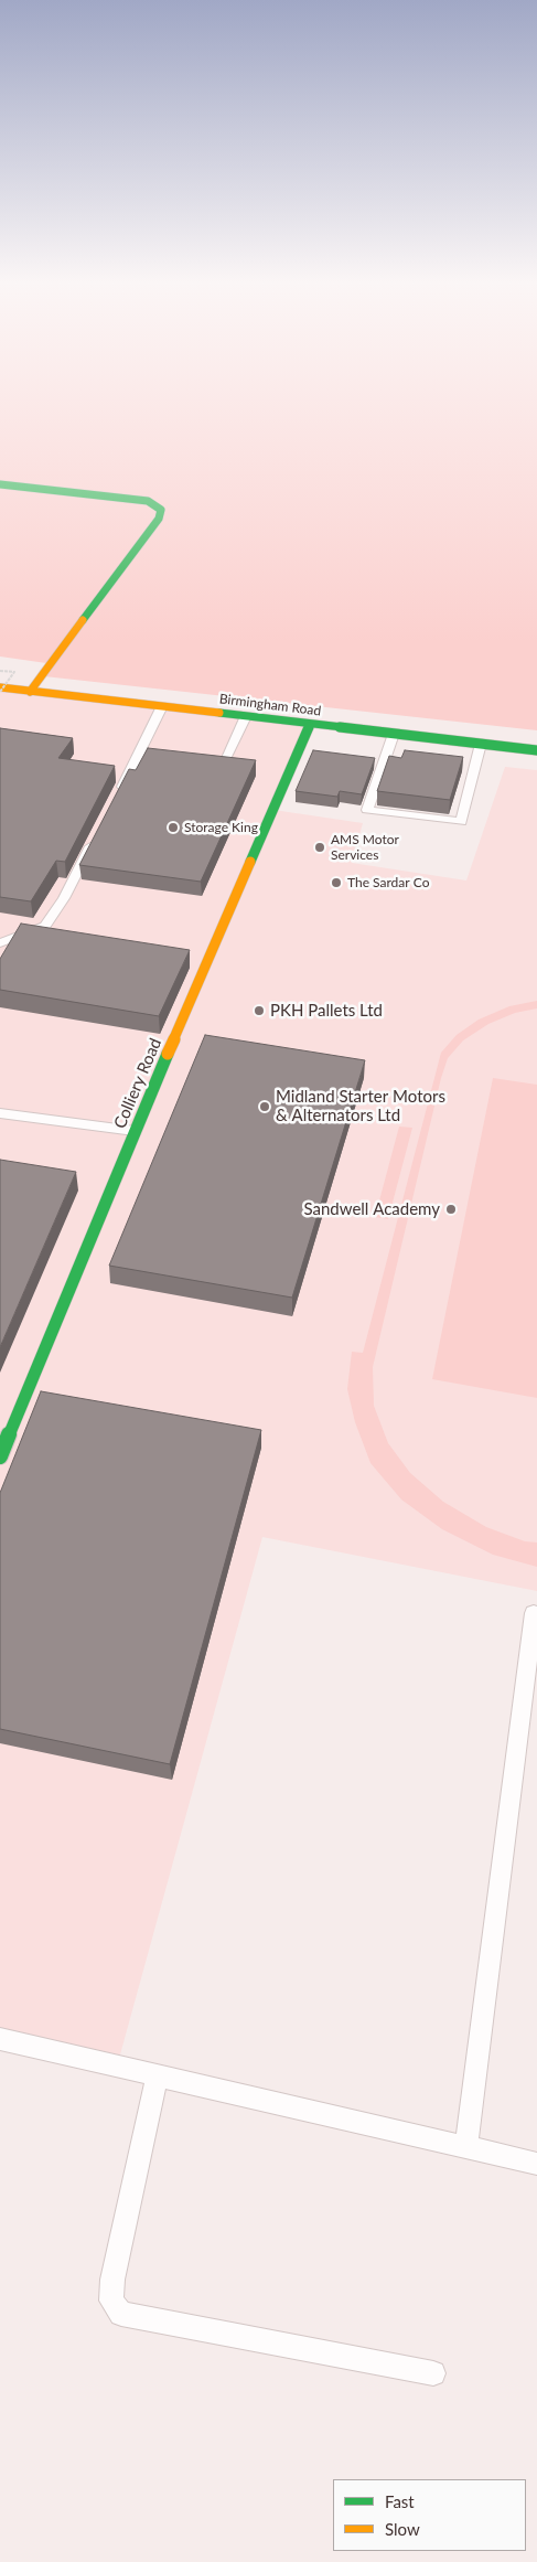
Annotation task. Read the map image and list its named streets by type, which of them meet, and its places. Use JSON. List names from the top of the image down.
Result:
{
  "streets": {
    "main road": ["Birmingham Road", "Colliery Road"]
  },
  "crossings": [
    ["Birmingham Road", "Colliery Road"]
  ],
  "places": [
    "Storage King",
    "AMS Motor Services",
    "The Sardar Co",
    "PKH Pallets Ltd",
    "Midland Starter Motors & Alternators Ltd",
    "Sandwell Academy"
  ],
  "legend": ["Fast", "Slow"]
}
